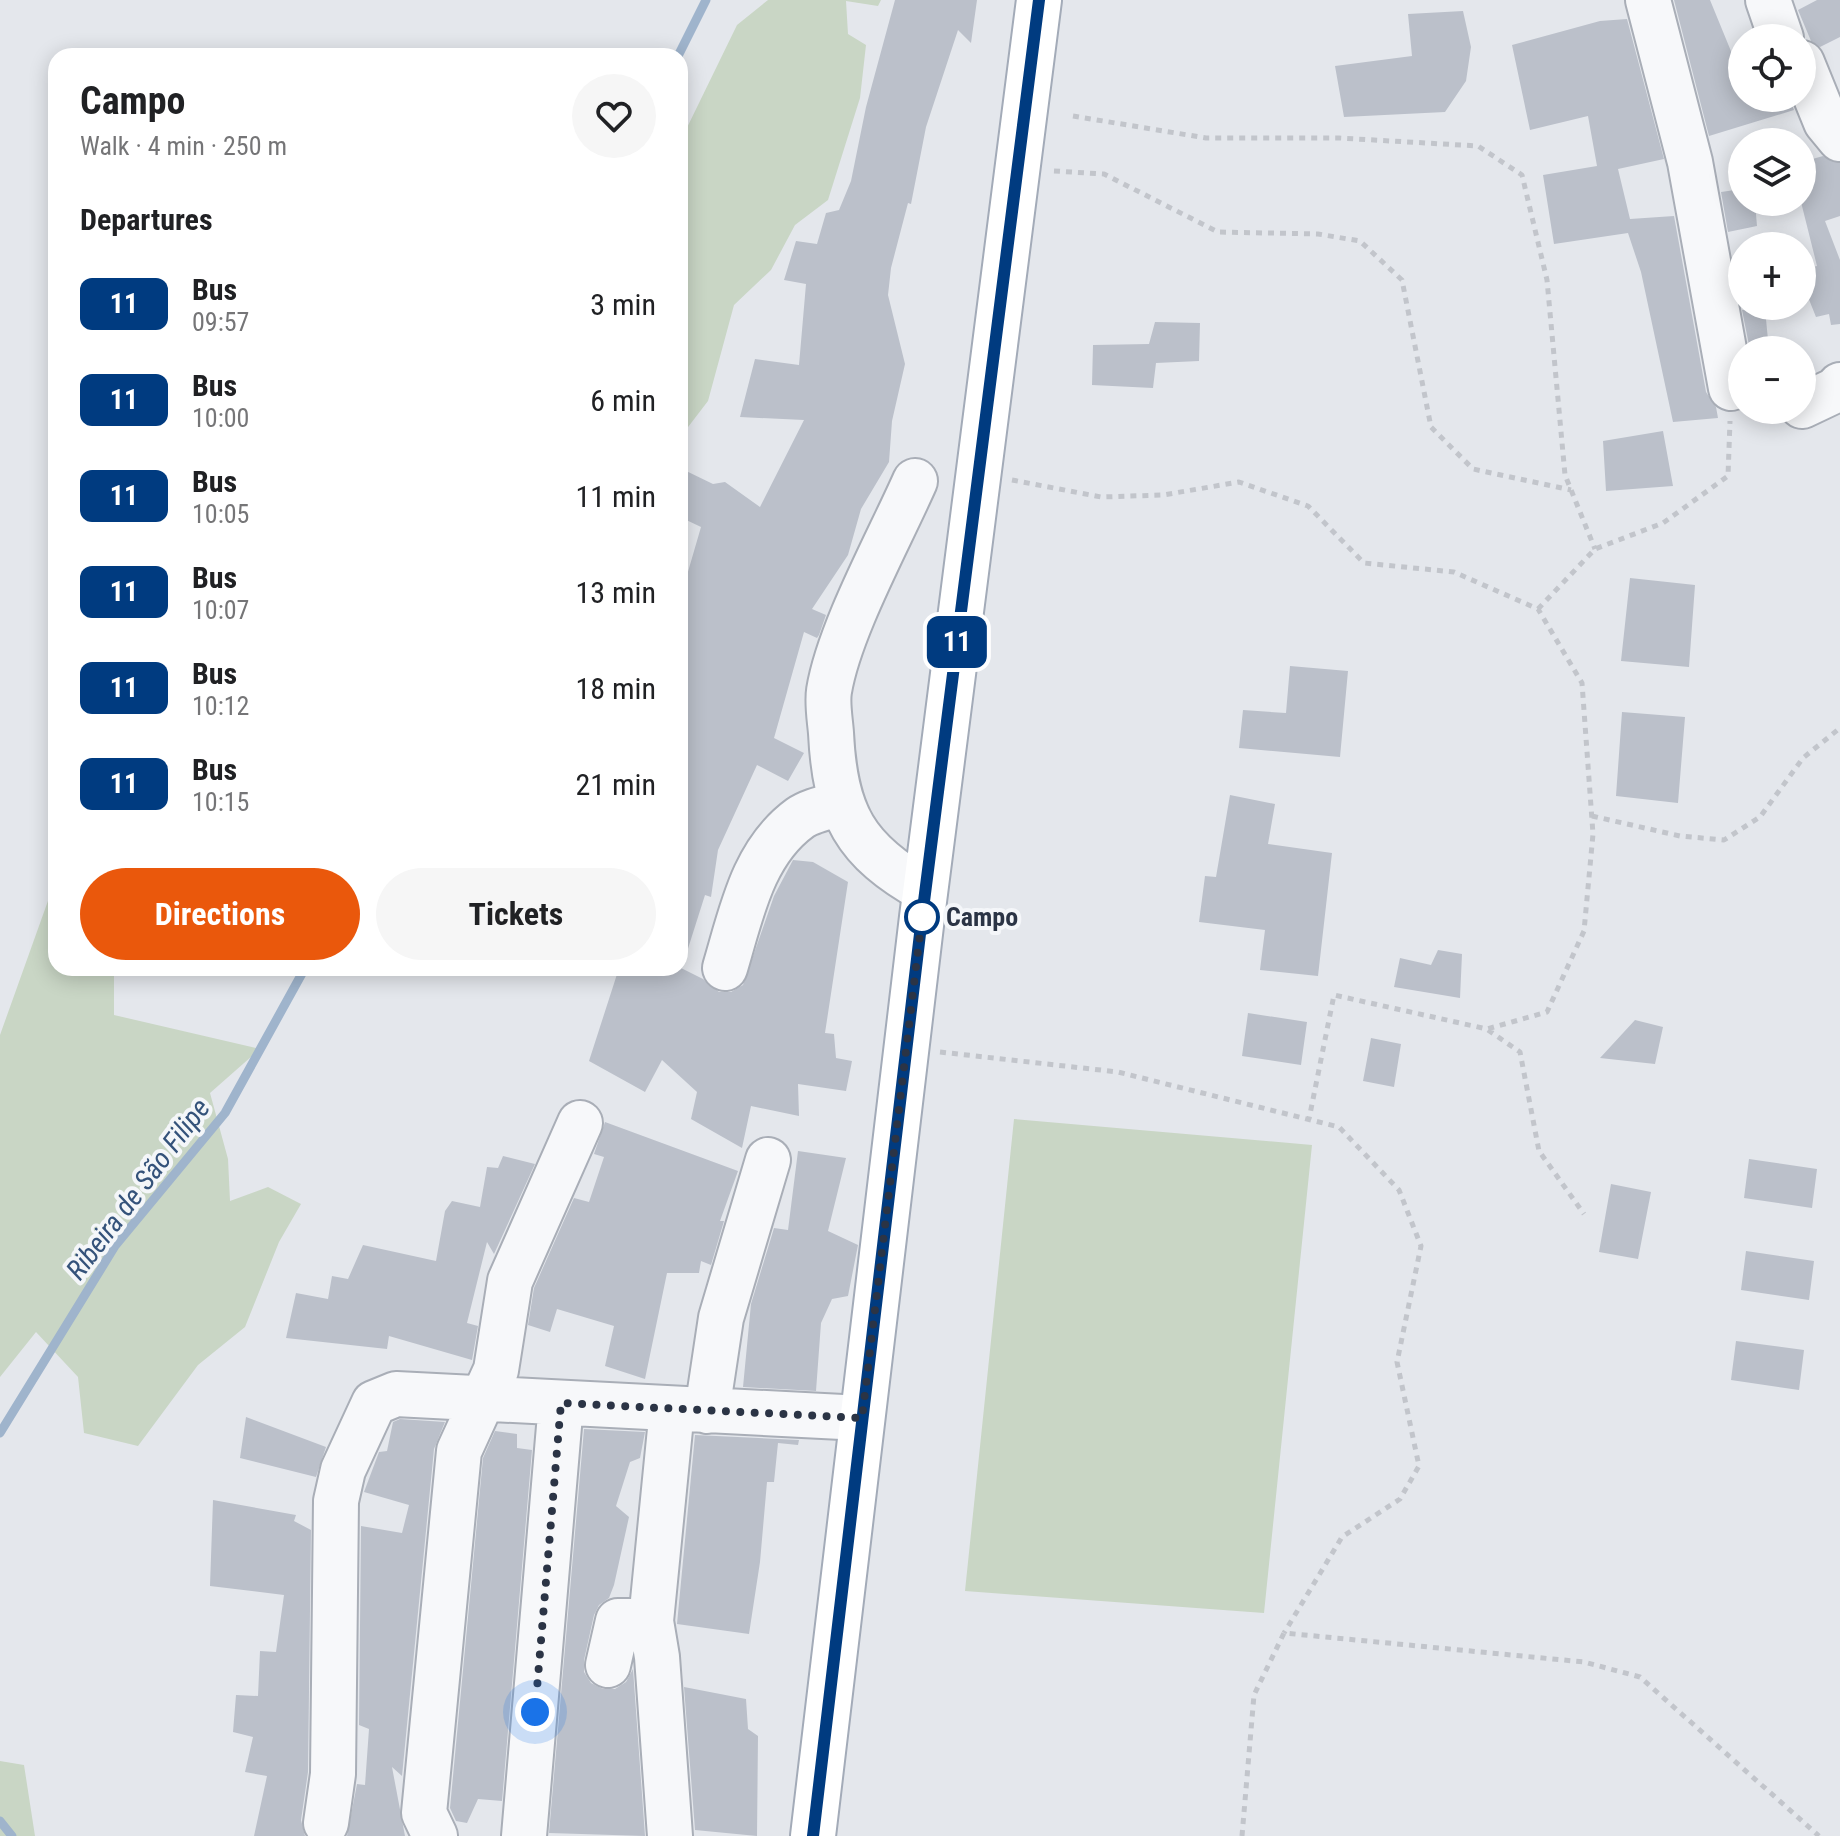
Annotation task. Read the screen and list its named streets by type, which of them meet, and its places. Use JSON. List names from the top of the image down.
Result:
{
  "water": ["Ribeira de São Filipe"],
  "places": ["Campo"],
  "lines": ["bus line 11"],
  "page": {
    "on_map": "11",
    "map_buttons": ["+", "−"],
    "heading": [
      ["Campo", "Walk · 4 min · 250 m"],
      "Departures"
    ],
    "list": [
      {
        "mark": "11",
        "name": "Bus",
        "note": "09:57",
        "value": "3 min"
      },
      {
        "mark": "11",
        "name": "Bus",
        "note": "10:00",
        "value": "6 min"
      },
      {
        "mark": "11",
        "name": "Bus",
        "note": "10:05",
        "value": "11 min"
      },
      {
        "mark": "11",
        "name": "Bus",
        "note": "10:07",
        "value": "13 min"
      },
      {
        "mark": "11",
        "name": "Bus",
        "note": "10:12",
        "value": "18 min"
      },
      {
        "mark": "11",
        "name": "Bus",
        "note": "10:15",
        "value": "21 min"
      }
    ],
    "buttons": ["Directions", "Tickets"]
  }
}
